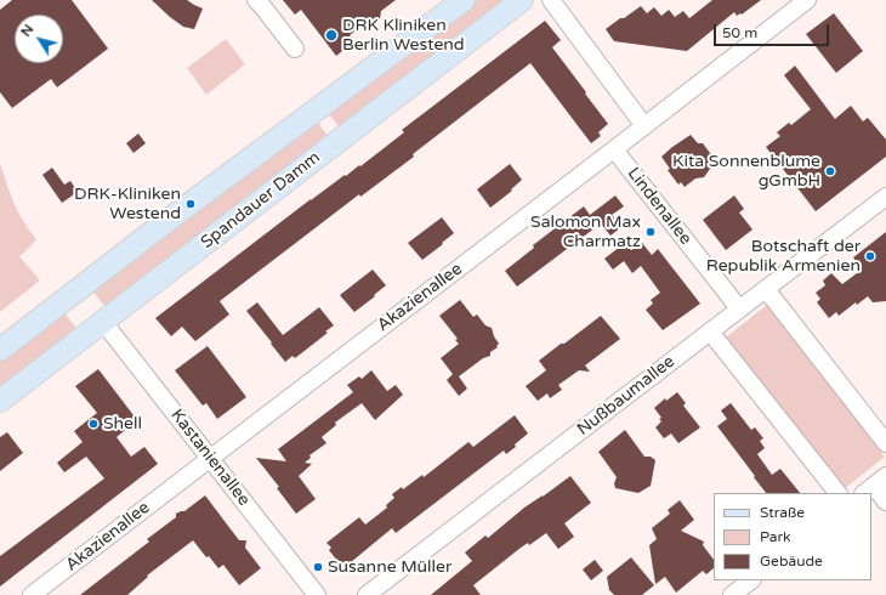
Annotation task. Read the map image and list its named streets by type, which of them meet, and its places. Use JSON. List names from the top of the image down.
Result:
{
  "streets": {
    "main road": ["Spandauer Damm"],
    "street": [
      "Lindenallee",
      "Akazienallee",
      "Nußbaumallee",
      "Kastanienallee"
    ]
  },
  "crossings": [
    ["Spandauer Damm", "Kastanienallee"],
    ["Lindenallee", "Akazienallee"],
    ["Lindenallee", "Nußbaumallee"],
    ["Akazienallee", "Kastanienallee"]
  ],
  "places": [
    "DRK Kliniken Berlin Westend",
    "Kita Sonnenblume gGmbH",
    "DRK-Kliniken Westend",
    "Salomon Max Charmatz",
    "Botschaft der Republik Armenien",
    "Shell",
    "Susanne Müller"
  ],
  "legend": ["Straße", "Park", "Gebäude"],
  "scale_bar": "50 m",
  "north": "top left"
}
